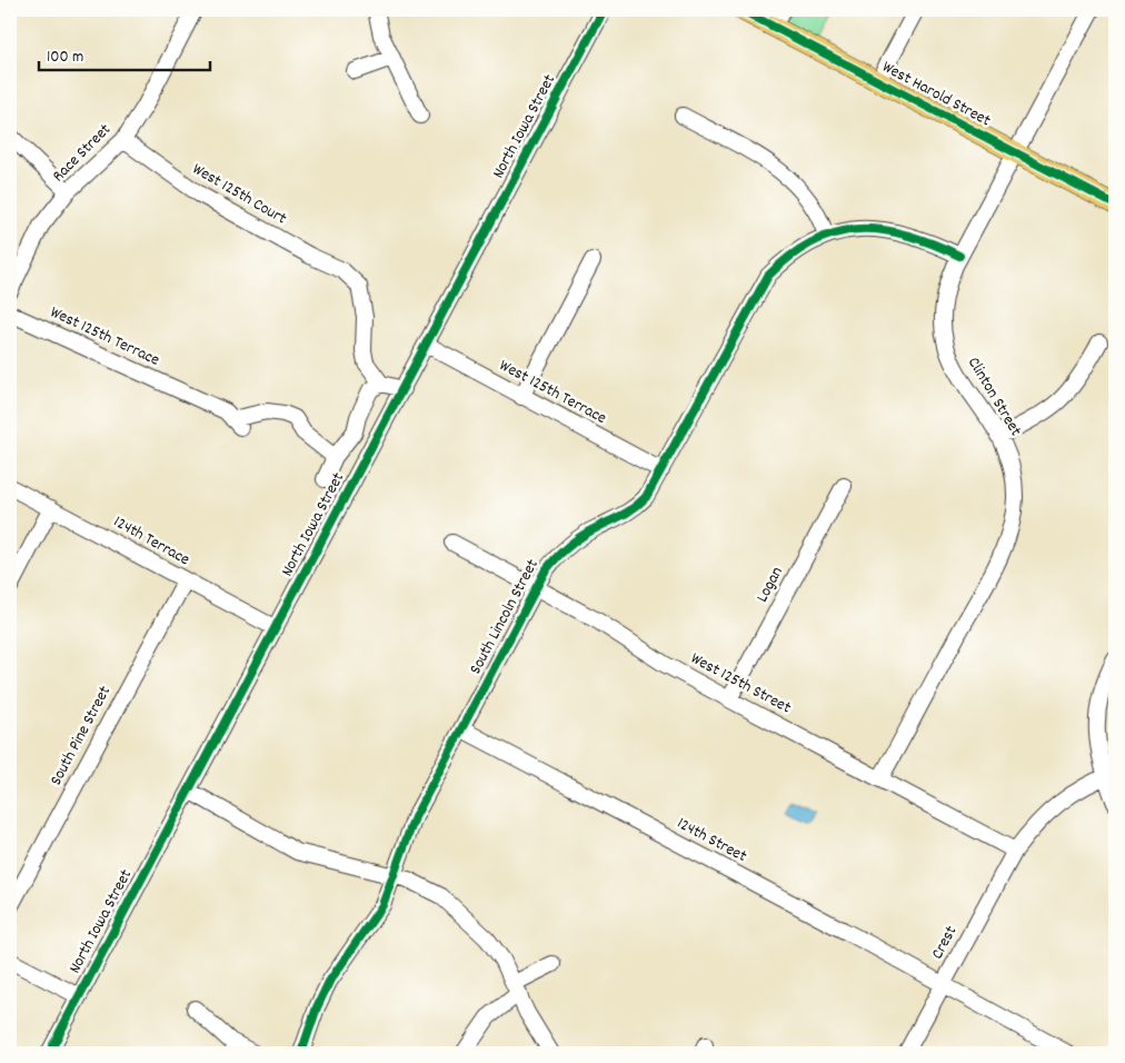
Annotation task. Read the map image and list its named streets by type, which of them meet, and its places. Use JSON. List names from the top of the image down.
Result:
{
  "streets": {
    "main road": ["West Harold Street"],
    "street": [
      "North Iowa Street",
      "Race Street",
      "West 125th Court",
      "West 125th Terrace",
      "Clinton Street",
      "124th Terrace",
      "Logan",
      "South Lincoln Street",
      "West 125th Street",
      "South Pine Street",
      "124th Street",
      "Crest"
    ]
  },
  "crossings": [
    ["West Harold Street", "Clinton Street"],
    ["North Iowa Street", "West 125th Terrace"],
    ["North Iowa Street", "124th Terrace"],
    ["Race Street", "West 125th Court"],
    ["West 125th Terrace", "South Lincoln Street"],
    ["Clinton Street", "South Lincoln Street"],
    ["Clinton Street", "West 125th Street"],
    ["124th Terrace", "South Pine Street"],
    ["Logan", "West 125th Street"],
    ["South Lincoln Street", "West 125th Street"],
    ["South Lincoln Street", "124th Street"],
    ["West 125th Street", "Crest"],
    ["124th Street", "Crest"]
  ],
  "scale_bar": "100 m"
}
